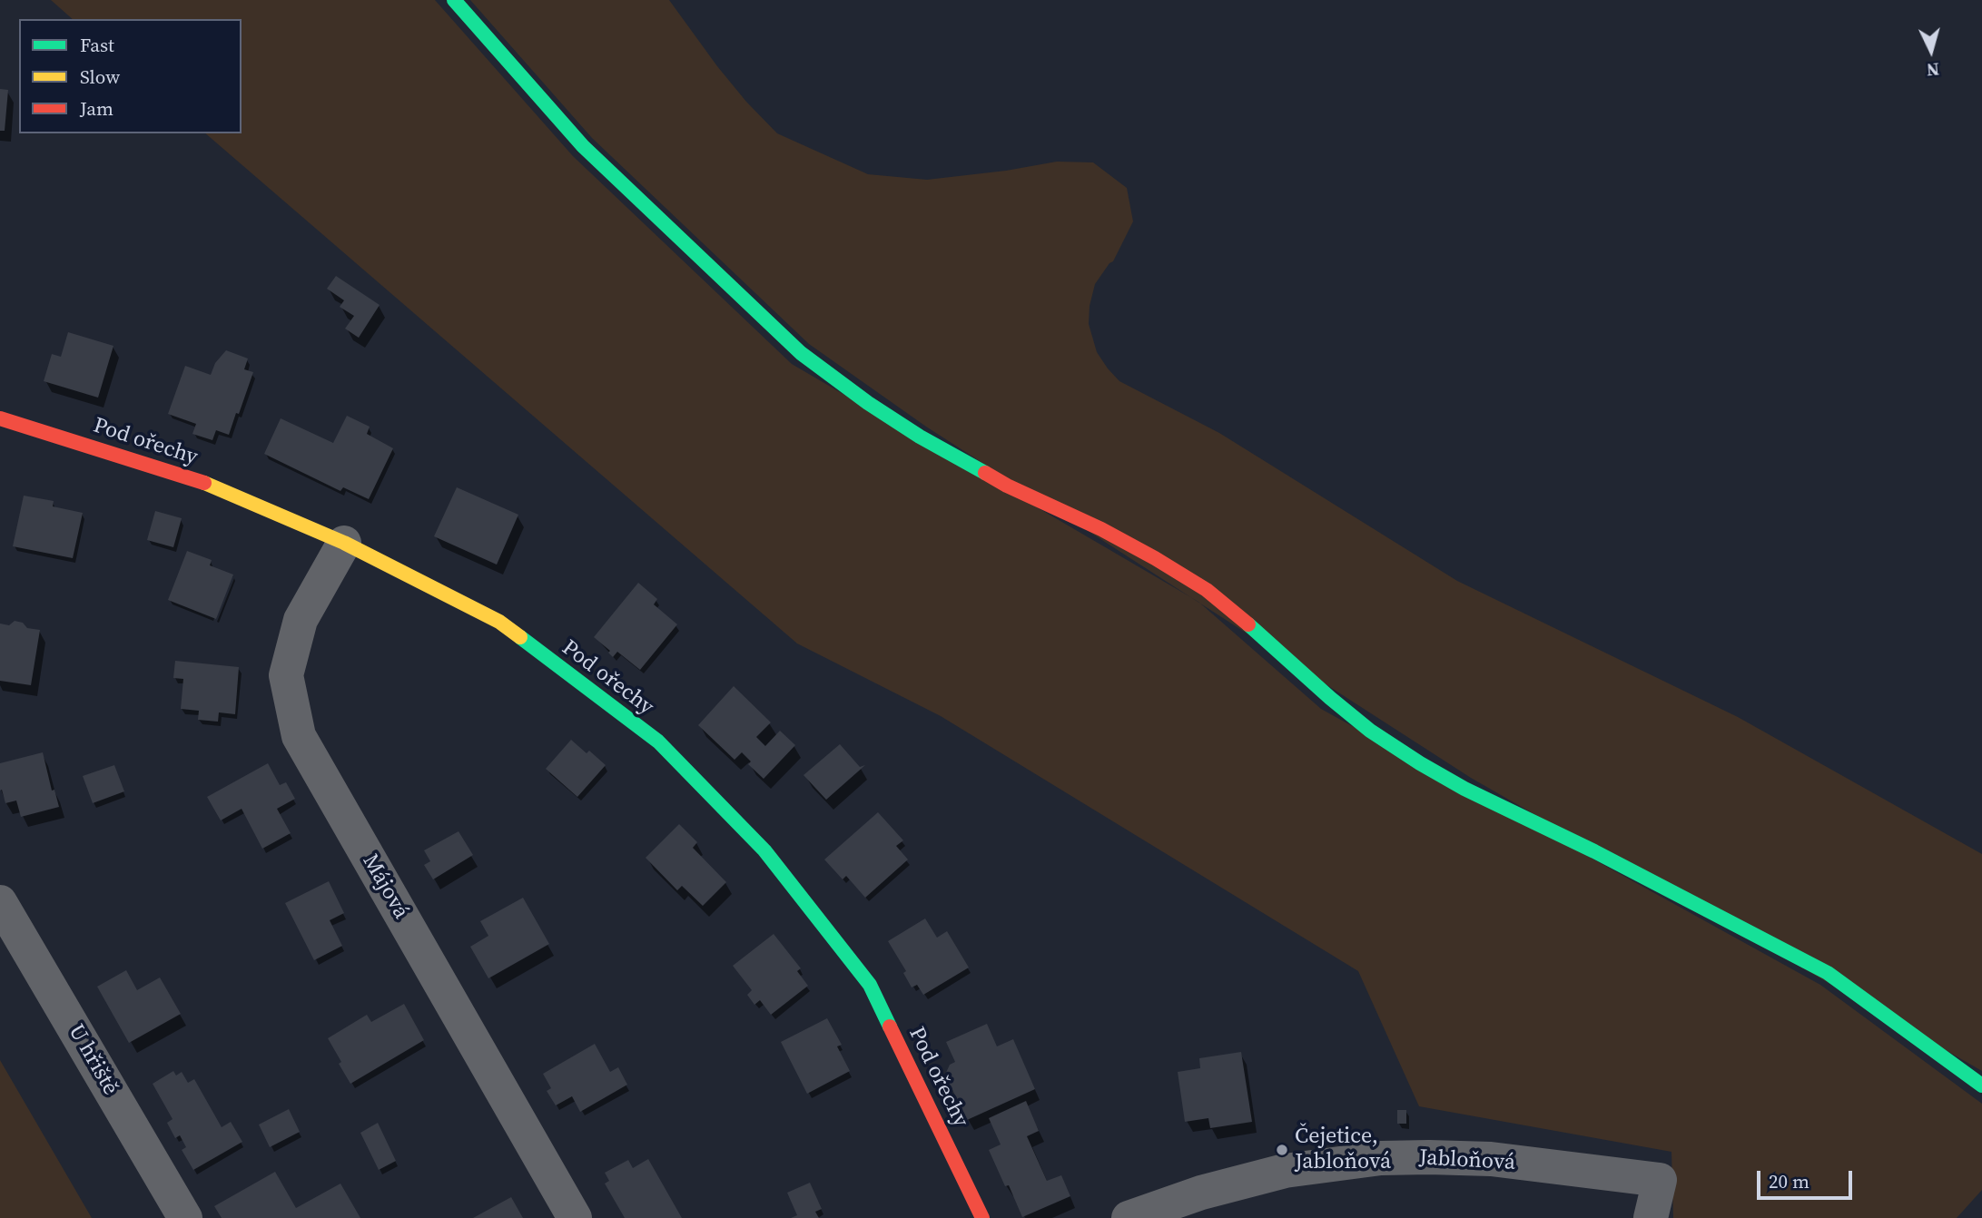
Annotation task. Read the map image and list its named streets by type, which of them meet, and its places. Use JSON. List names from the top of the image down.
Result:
{
  "streets": {
    "street": [
      "Pod ořechy",
      "Májová",
      "U hřiště",
      "Jabloňová"
    ]
  },
  "crossings": [
    ["Pod ořechy", "Májová"]
  ],
  "places": ["Čejetice, Jabloňová"],
  "legend": ["Fast", "Slow", "Jam"],
  "scale_bar": "20 m",
  "north": "bottom"
}
